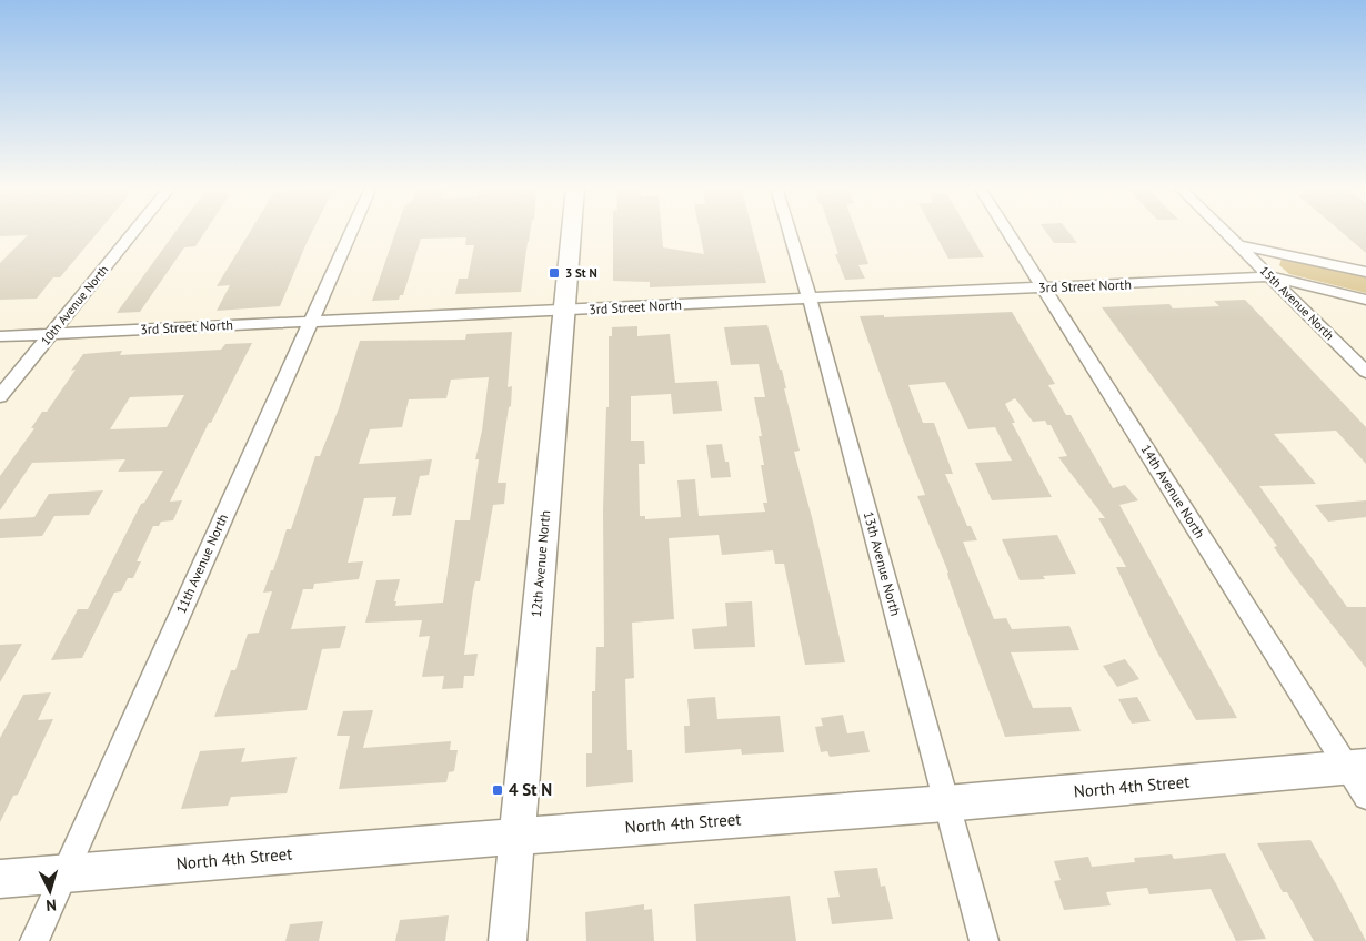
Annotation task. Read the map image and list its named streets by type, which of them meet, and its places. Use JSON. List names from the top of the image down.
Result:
{
  "streets": {
    "street": [
      "3rd Street North",
      "15th Avenue North",
      "10th Avenue North",
      "14th Avenue North",
      "11th Avenue North",
      "12th Avenue North",
      "13th Avenue North",
      "North 4th Street"
    ]
  },
  "crossings": [
    ["3rd Street North", "15th Avenue North"],
    ["3rd Street North", "10th Avenue North"],
    ["3rd Street North", "14th Avenue North"],
    ["3rd Street North", "11th Avenue North"],
    ["3rd Street North", "12th Avenue North"],
    ["3rd Street North", "13th Avenue North"],
    ["14th Avenue North", "North 4th Street"],
    ["11th Avenue North", "North 4th Street"],
    ["12th Avenue North", "North 4th Street"],
    ["13th Avenue North", "North 4th Street"]
  ],
  "places": {
    "transit": ["3 St N", "4 St N"]
  },
  "north": "bottom"
}
